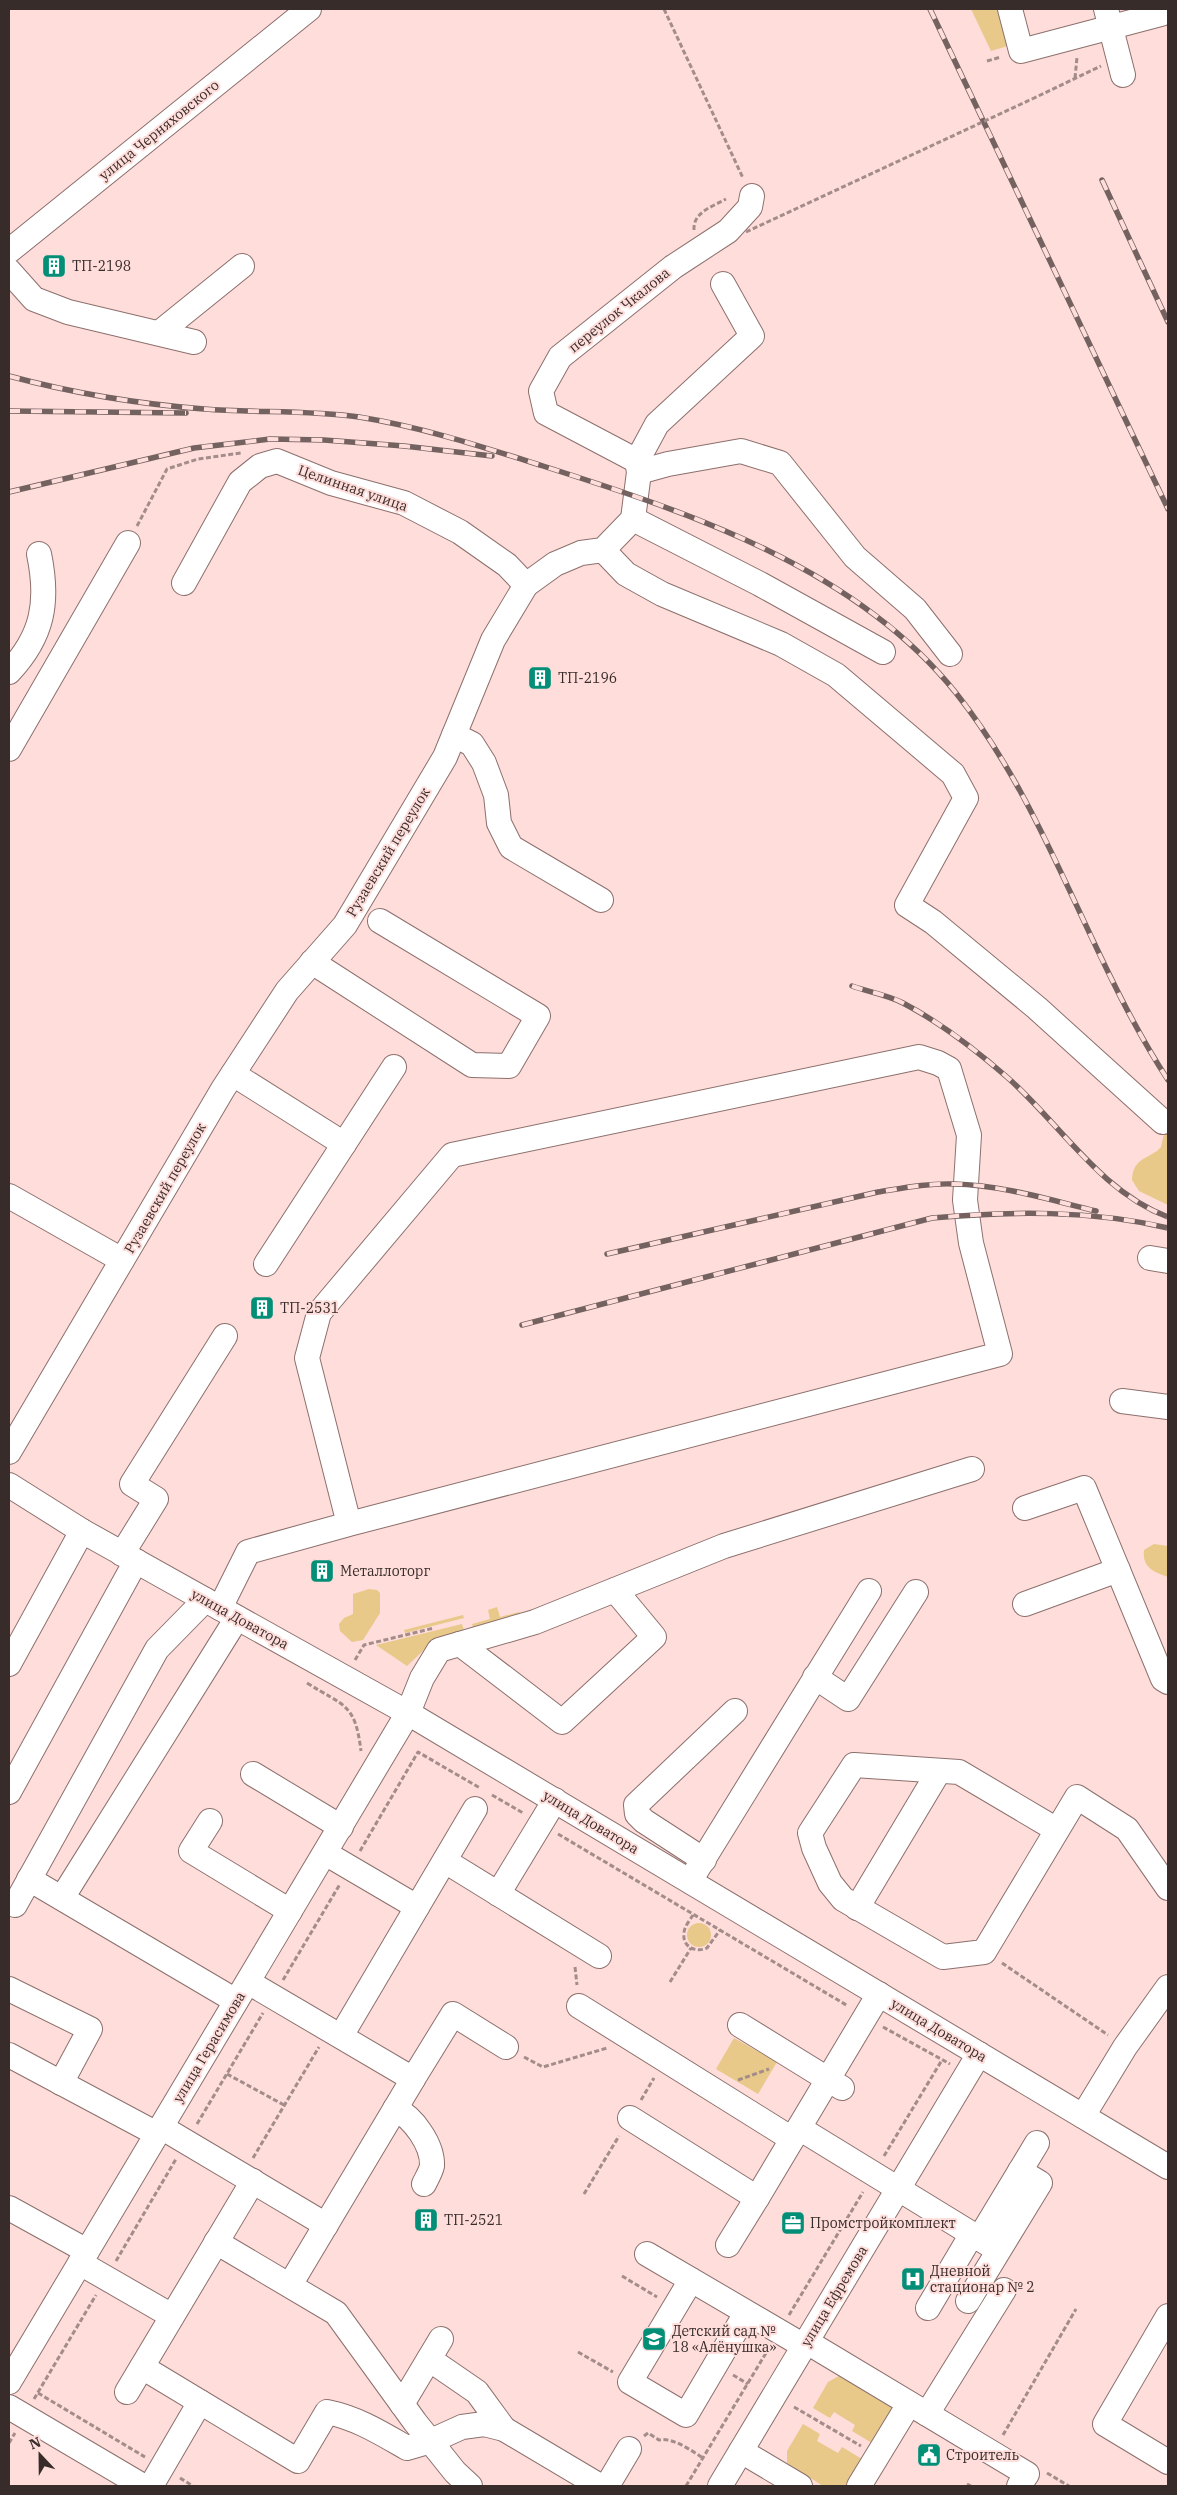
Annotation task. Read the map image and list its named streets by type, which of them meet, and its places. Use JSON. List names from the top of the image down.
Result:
{
  "streets": {
    "street": [
      "улица Черняховского",
      "переулок Чкалова",
      "Целинная улица",
      "Рузаевский переулок",
      "улица Доватора",
      "улица Герасимова",
      "улица Ефремова"
    ]
  },
  "crossings": [
    ["Целинная улица", "Рузаевский переулок"],
    ["улица Доватора", "улица Герасимова"],
    ["улица Доватора", "улица Ефремова"]
  ],
  "places": {
    "building": [
      "ТП-2198",
      "ТП-2196",
      "ТП-2531",
      "Металлоторг",
      "ТП-2521"
    ],
    "office": ["Промстройкомплект"],
    "hospital": ["Дневной стационар № 2"],
    "school or university": ["Детский сад № 18 «Алёнушка»"],
    "public building": ["Строитель"]
  },
  "north": "top"
}
